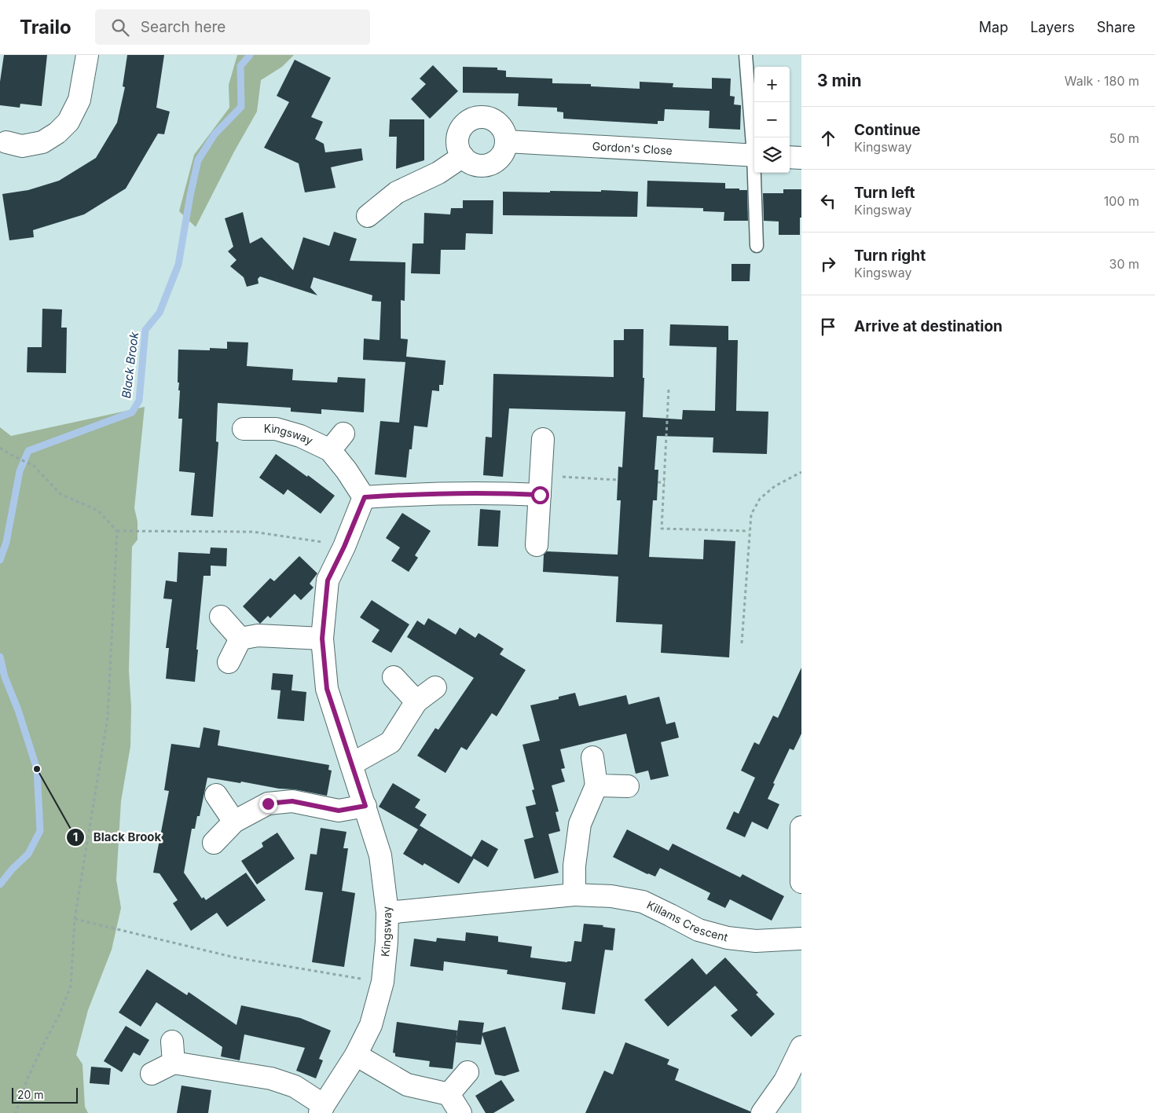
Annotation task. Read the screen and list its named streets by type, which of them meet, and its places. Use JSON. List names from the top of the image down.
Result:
{
  "streets": {
    "street": ["Gordon's Close", "Kingsway", "Killams Crescent"]
  },
  "crossings": [
    ["Kingsway", "Killams Crescent"]
  ],
  "water": ["Black Brook"],
  "places": ["Black Brook"],
  "scale_bar": "20 m",
  "page": {
    "header": "Trailo",
    "search": "Search here",
    "nav": ["Map", "Layers", "Share"],
    "heading": ["3 min", "Walk · 180 m"],
    "map_buttons": ["+", "−"],
    "list": [
      ["Continue", "Kingsway", "50 m"],
      ["Turn left", "Kingsway", "100 m"],
      ["Turn right", "Kingsway", "30 m"],
      "Arrive at destination"
    ],
    "scale": "20 m"
  }
}
